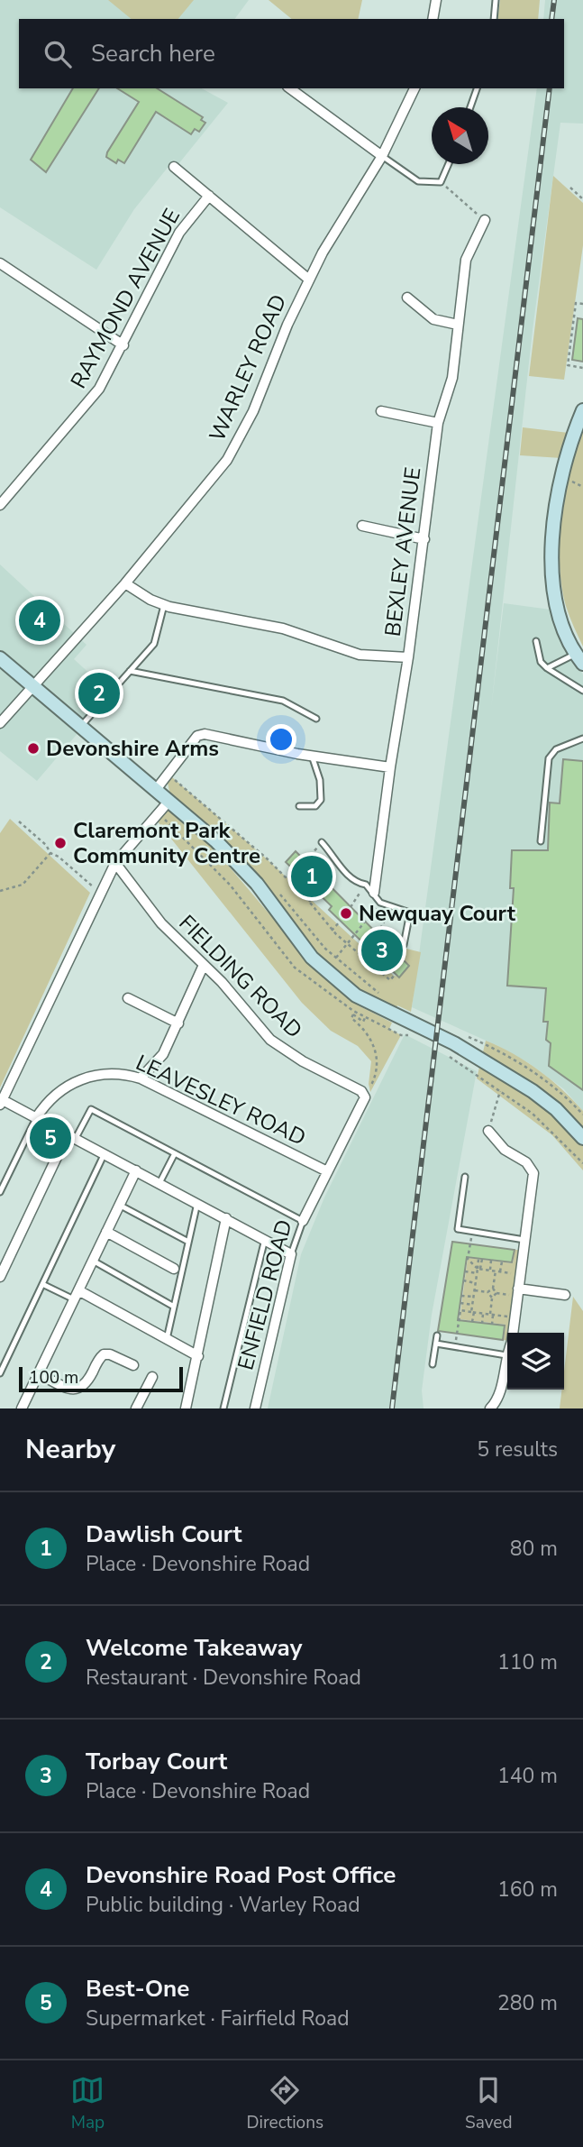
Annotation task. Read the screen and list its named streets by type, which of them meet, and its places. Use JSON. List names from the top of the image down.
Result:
{
  "streets": {
    "street": [
      "RAYMOND AVENUE",
      "WARLEY ROAD",
      "BEXLEY AVENUE",
      "FIELDING ROAD",
      "LEAVESLEY ROAD",
      "ENFIELD ROAD"
    ]
  },
  "crossings": [
    ["FIELDING ROAD", "ENFIELD ROAD"],
    ["LEAVESLEY ROAD", "ENFIELD ROAD"]
  ],
  "places": ["Devonshire Arms", "Claremont Park Community Centre", "Newquay Court"],
  "scale_bar": "100 m",
  "north": "top left",
  "page": {
    "search": "Search here",
    "pins": [
      "4",
      "2",
      "1",
      "3",
      "5"
    ],
    "scale": "100 m",
    "heading": ["Nearby", "5 results"],
    "list": [
      {
        "mark": "1",
        "name": "Dawlish Court",
        "note": "Place · Devonshire Road",
        "value": "80 m"
      },
      {
        "mark": "2",
        "name": "Welcome Takeaway",
        "note": "Restaurant · Devonshire Road",
        "value": "110 m"
      },
      {
        "mark": "3",
        "name": "Torbay Court",
        "note": "Place · Devonshire Road",
        "value": "140 m"
      },
      {
        "mark": "4",
        "name": "Devonshire Road Post Office",
        "note": "Public building · Warley Road",
        "value": "160 m"
      },
      {
        "mark": "5",
        "name": "Best-One",
        "note": "Supermarket · Fairfield Road",
        "value": "280 m"
      }
    ],
    "nav": ["Map", "Directions", "Saved"]
  }
}
